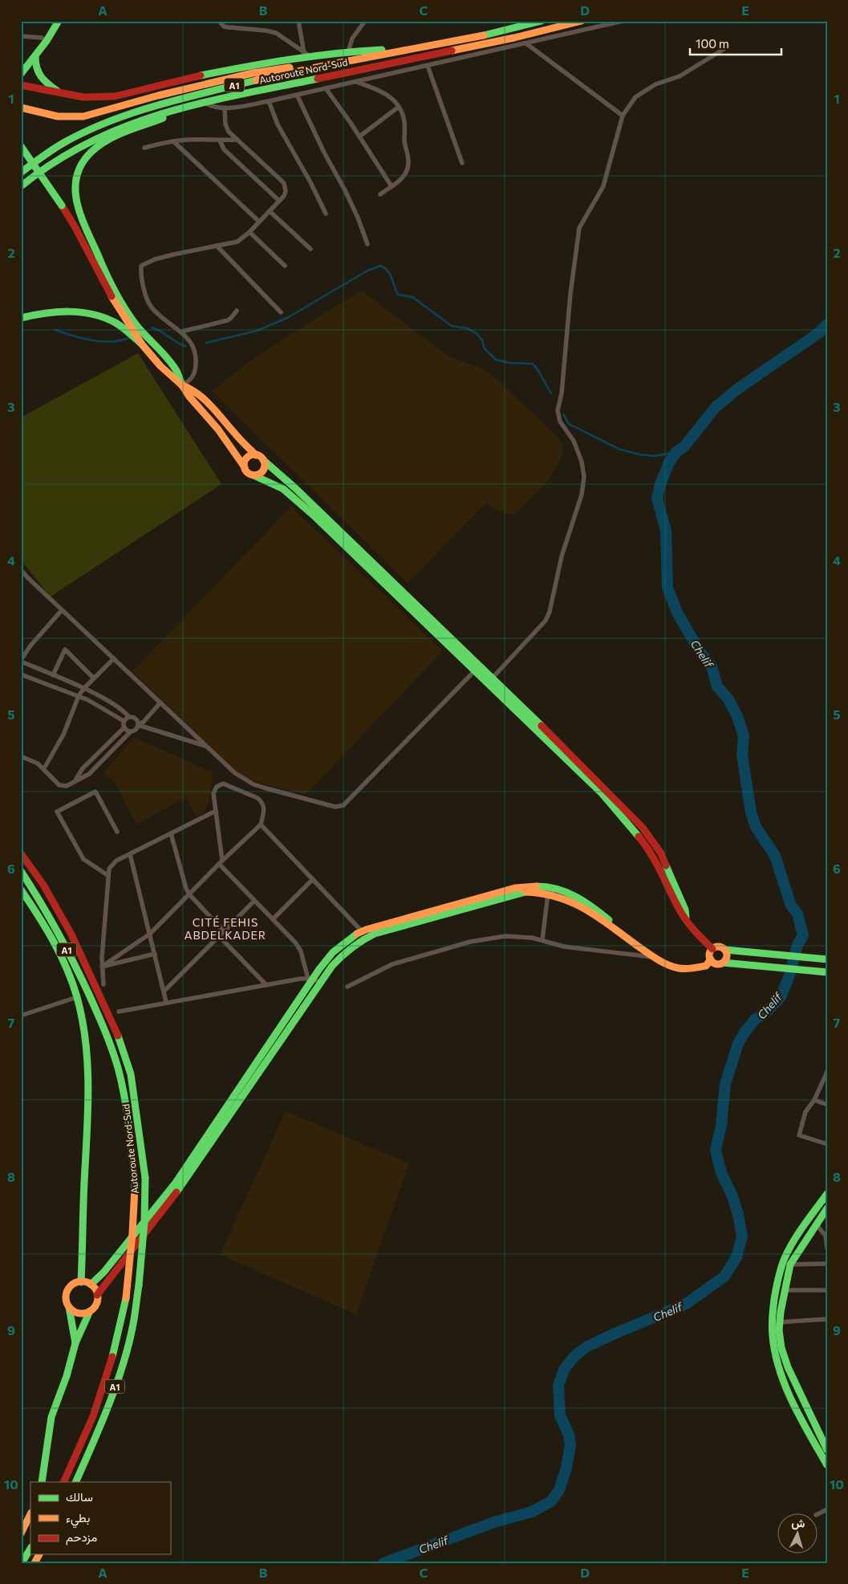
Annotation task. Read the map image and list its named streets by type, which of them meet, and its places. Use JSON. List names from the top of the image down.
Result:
{
  "streets": {
    "main road": ["Autoroute Nord-Sud", "A1"]
  },
  "districts": ["CITÉ FEHIS ABDELKADER"],
  "water": ["Chelif"],
  "legend": ["سالك", "بطيء", "مزدحم"],
  "scale_bar": "100 m",
  "north": "top",
  "grid": {
    "columns": [
      "A",
      "B",
      "C",
      "D",
      "E"
    ],
    "rows": [
      "1",
      "2",
      "3",
      "4",
      "5",
      "6",
      "7",
      "8",
      "9",
      "10"
    ]
  }
}
